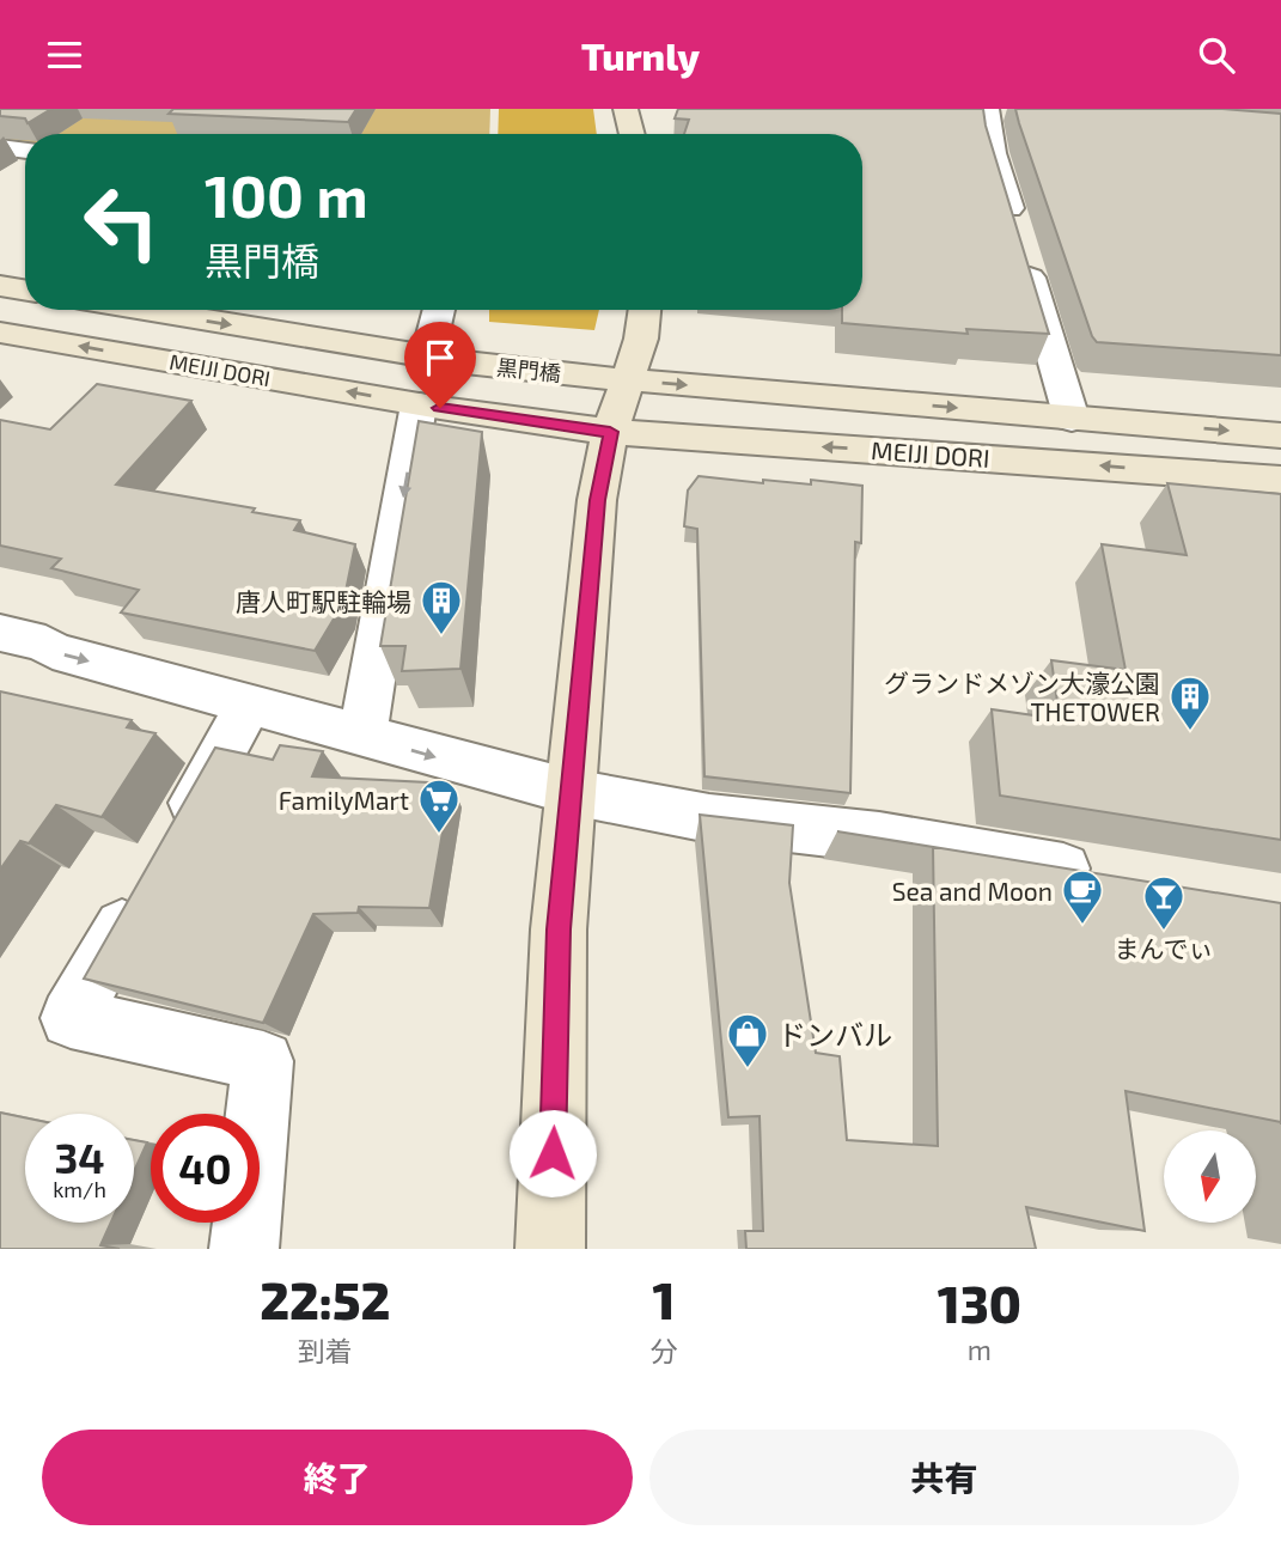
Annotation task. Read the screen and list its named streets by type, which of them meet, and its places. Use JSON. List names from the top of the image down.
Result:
{
  "streets": {
    "street": ["MEIJI DORI", "黒門橋"]
  },
  "crossings": [
    ["MEIJI DORI", "黒門橋"]
  ],
  "places": {
    "building": ["唐人町駅駐輪場", "グランドメゾン大濠公園 THETOWER"],
    "supermarket": ["FamilyMart"],
    "cafe": ["Sea and Moon"],
    "bar": ["まんでぃ"],
    "shop": ["ドンバル"]
  },
  "north": "bottom",
  "page": {
    "header": "Turnly",
    "turn": ["100 m", "黒門橋"],
    "speed": "34 km/h",
    "limit": "40",
    "eta": [
      "22:52",
      "到着",
      "1",
      "分",
      "130",
      "m"
    ],
    "buttons": ["終了", "共有"]
  }
}
